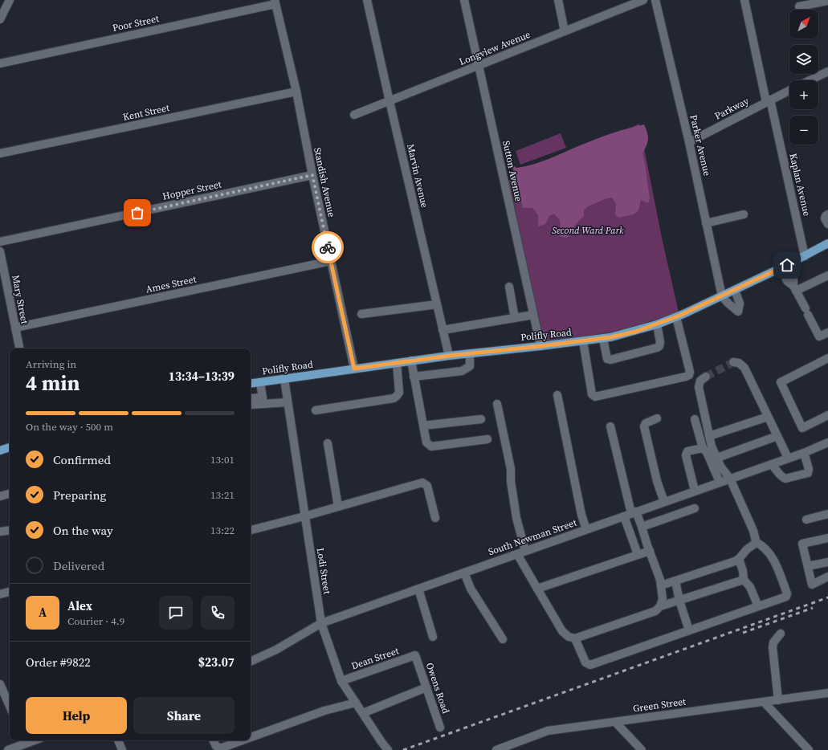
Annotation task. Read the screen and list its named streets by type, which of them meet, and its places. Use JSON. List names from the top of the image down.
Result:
{
  "streets": {
    "main road": ["Polifly Road"],
    "street": [
      "Poor Street",
      "Longview Avenue",
      "Parkway",
      "Kent Street",
      "Parker Avenue",
      "Sutton Avenue",
      "Marvin Avenue",
      "Standish Avenue",
      "Kaplan Avenue",
      "Hopper Street",
      "Ames Street",
      "Mary Street",
      "South Newman Street",
      "Lodi Street",
      "Dean Street",
      "Owens Road",
      "Green Street"
    ]
  },
  "crossings": [
    ["Poor Street", "Standish Avenue"],
    ["Longview Avenue", "Sutton Avenue"],
    ["Longview Avenue", "Marvin Avenue"],
    ["Parkway", "Parker Avenue"],
    ["Parkway", "Kaplan Avenue"],
    ["Kent Street", "Standish Avenue"],
    ["Parker Avenue", "Polifly Road"],
    ["Sutton Avenue", "Polifly Road"],
    ["Marvin Avenue", "Polifly Road"],
    ["Standish Avenue", "Hopper Street"],
    ["Standish Avenue", "Ames Street"],
    ["Standish Avenue", "Polifly Road"],
    ["Kaplan Avenue", "Polifly Road"],
    ["Ames Street", "Mary Street"],
    ["Polifly Road", "Lodi Street"],
    ["South Newman Street", "Lodi Street"],
    ["Lodi Street", "Dean Street"],
    ["Dean Street", "Owens Road"]
  ],
  "parks": ["Second Ward Park"],
  "north": "top right",
  "page": {
    "map_buttons": ["+", "−"],
    "heading": ["4 min", "Arriving in", "13:34–13:39"],
    "panel": [
      "Alex",
      "Courier · 4.9",
      "Order #9822",
      "$23.07"
    ],
    "bar": "On the way · 500 m",
    "list": [
      ["Confirmed", "13:01"],
      ["Preparing", "13:21"],
      ["On the way", "13:22"],
      "Delivered"
    ],
    "round": "A",
    "buttons": ["Help", "Share"]
  }
}
